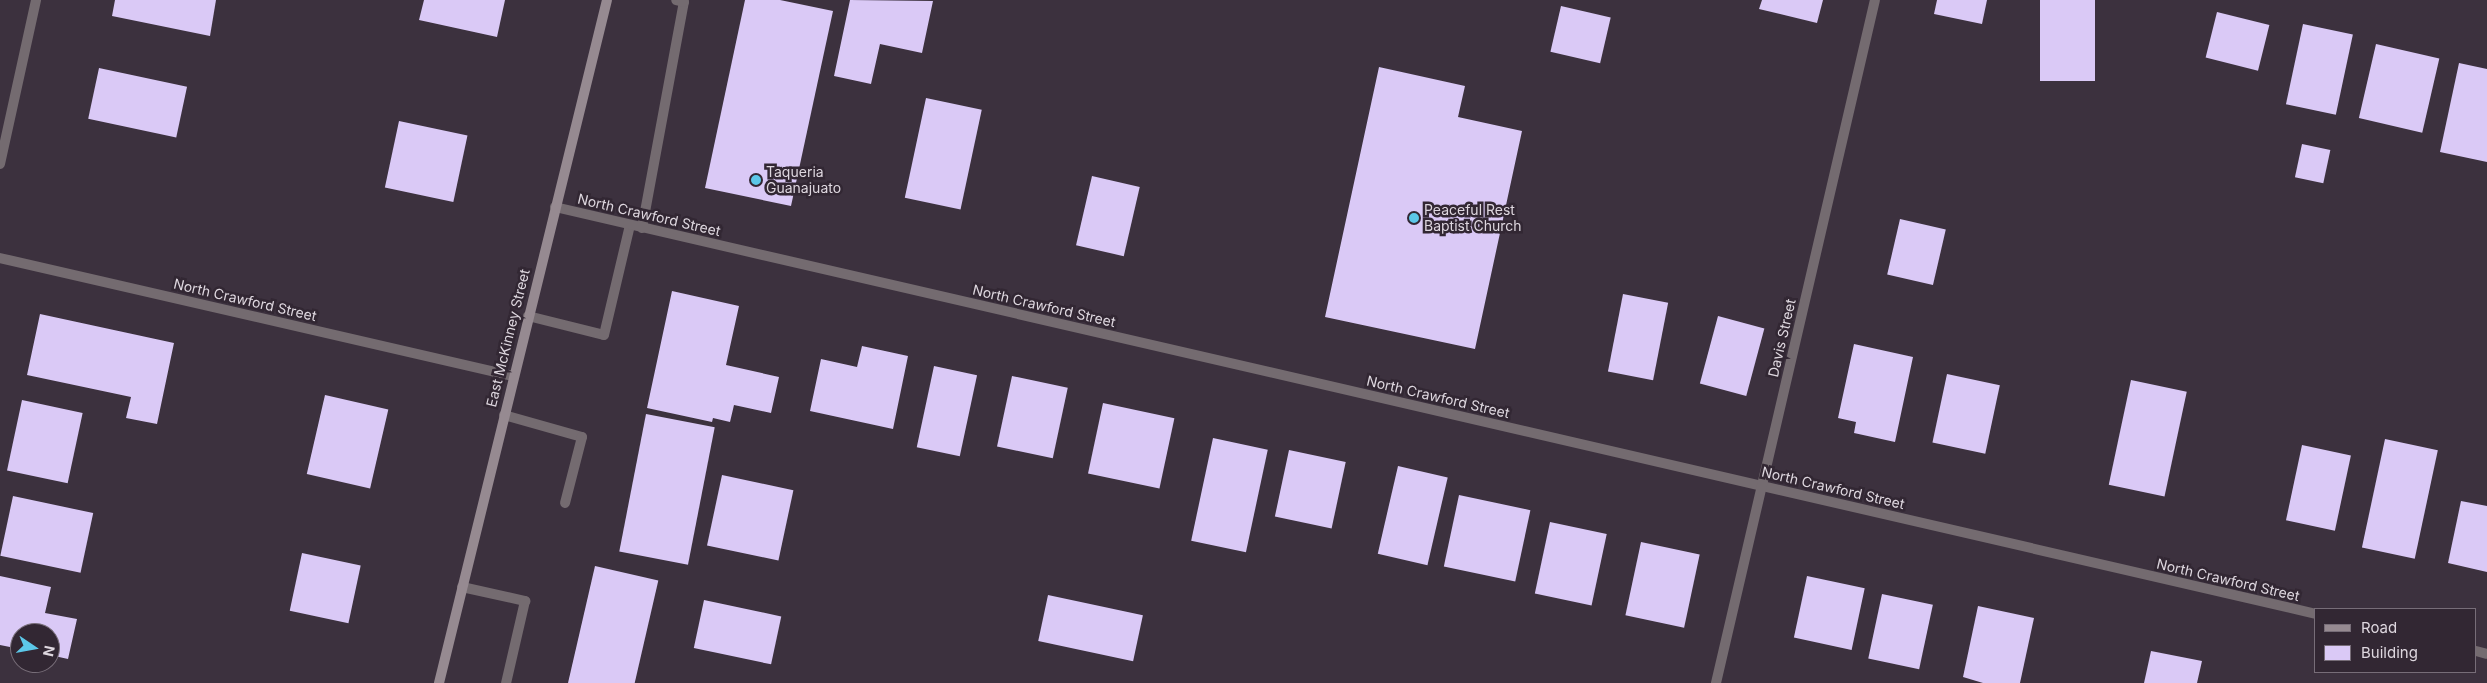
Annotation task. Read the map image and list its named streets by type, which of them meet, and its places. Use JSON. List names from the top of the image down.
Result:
{
  "streets": {
    "main road": ["East McKinney Street"],
    "street": ["North Crawford Street", "Davis Street"]
  },
  "crossings": [
    ["North Crawford Street", "East McKinney Street"],
    ["North Crawford Street", "Davis Street"]
  ],
  "places": ["Taqueria Guanajuato", "Peaceful Rest Baptist Church"],
  "legend": ["Road", "Building"],
  "north": "right"
}
